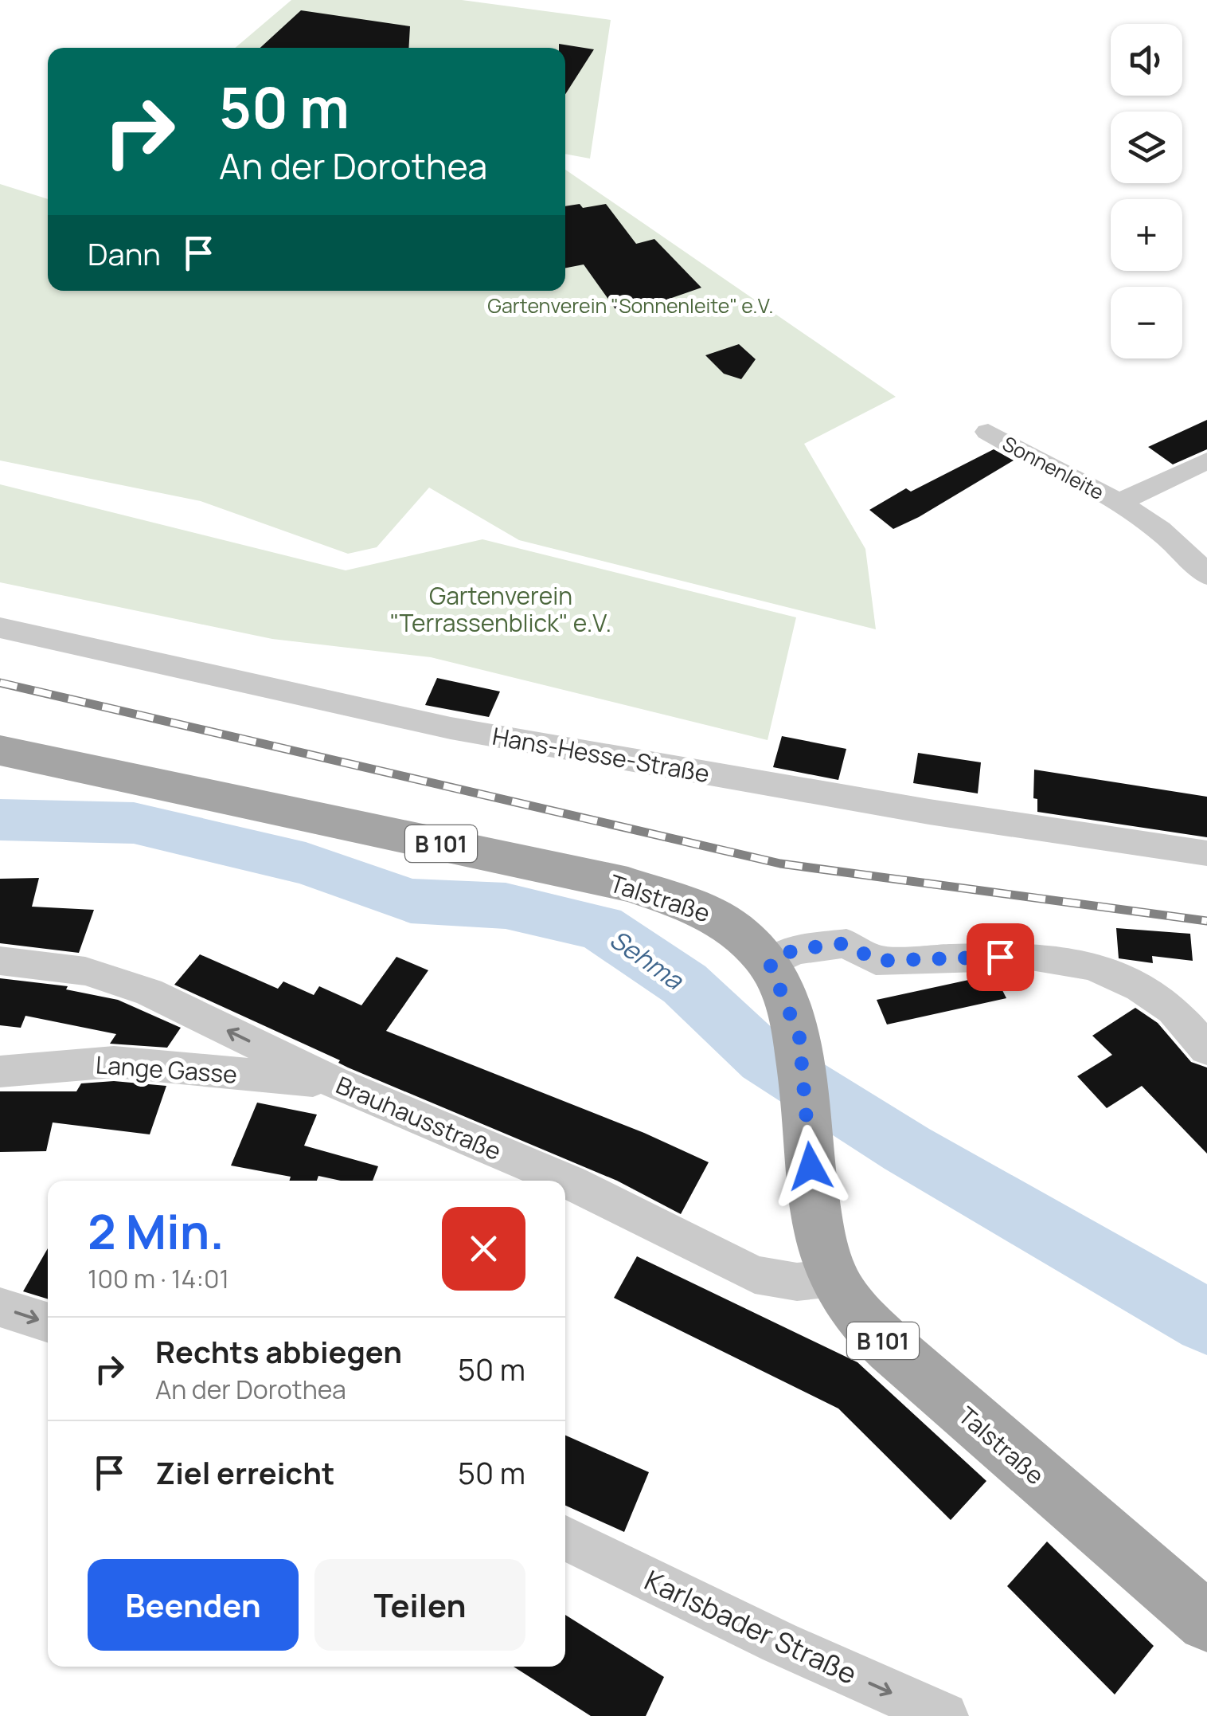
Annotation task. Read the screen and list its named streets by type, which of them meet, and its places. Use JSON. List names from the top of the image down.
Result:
{
  "streets": {
    "main road": ["B 101", "Talstraße"],
    "street": [
      "Sonnenleite",
      "Hans-Hesse-Straße",
      "Lange Gasse",
      "Brauhausstraße",
      "Karlsbader Straße"
    ]
  },
  "crossings": [
    ["Talstraße", "Brauhausstraße"],
    ["Lange Gasse", "Brauhausstraße"]
  ],
  "one_way": ["Brauhausstraße", "Karlsbader Straße"],
  "water": ["Sehma"],
  "parks": ["Gartenverein \"Sonnenleite\" e.V.", "Gartenverein \"Terrassenblick\" e.V."],
  "page": {
    "map_buttons": ["+", "−"],
    "turn": ["50 m", "An der Dorothea"],
    "then": "Dann",
    "heading": ["2 Min.", "100 m · 14:01"],
    "list": [
      {
        "name": "Rechts abbiegen",
        "note": "An der Dorothea",
        "value": "50 m"
      },
      {
        "name": "Ziel erreicht",
        "value": "50 m"
      }
    ],
    "buttons": ["Beenden", "Teilen"]
  }
}
